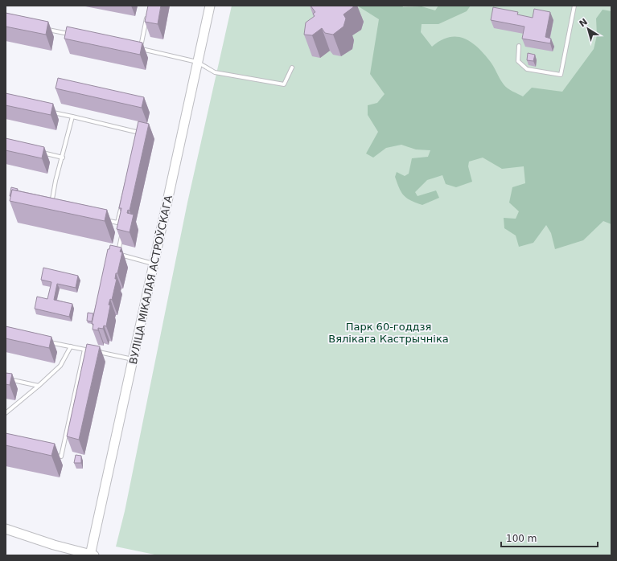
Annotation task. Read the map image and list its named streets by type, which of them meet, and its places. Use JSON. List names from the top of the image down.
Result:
{
  "streets": {
    "main road": ["ВУЛІЦА МІКАЛАЯ АСТРОЎСКАГА"]
  },
  "parks": ["Парк 60-годдзя Вялікага Кастрычніка"],
  "scale_bar": "100 m",
  "north": "top left"
}
